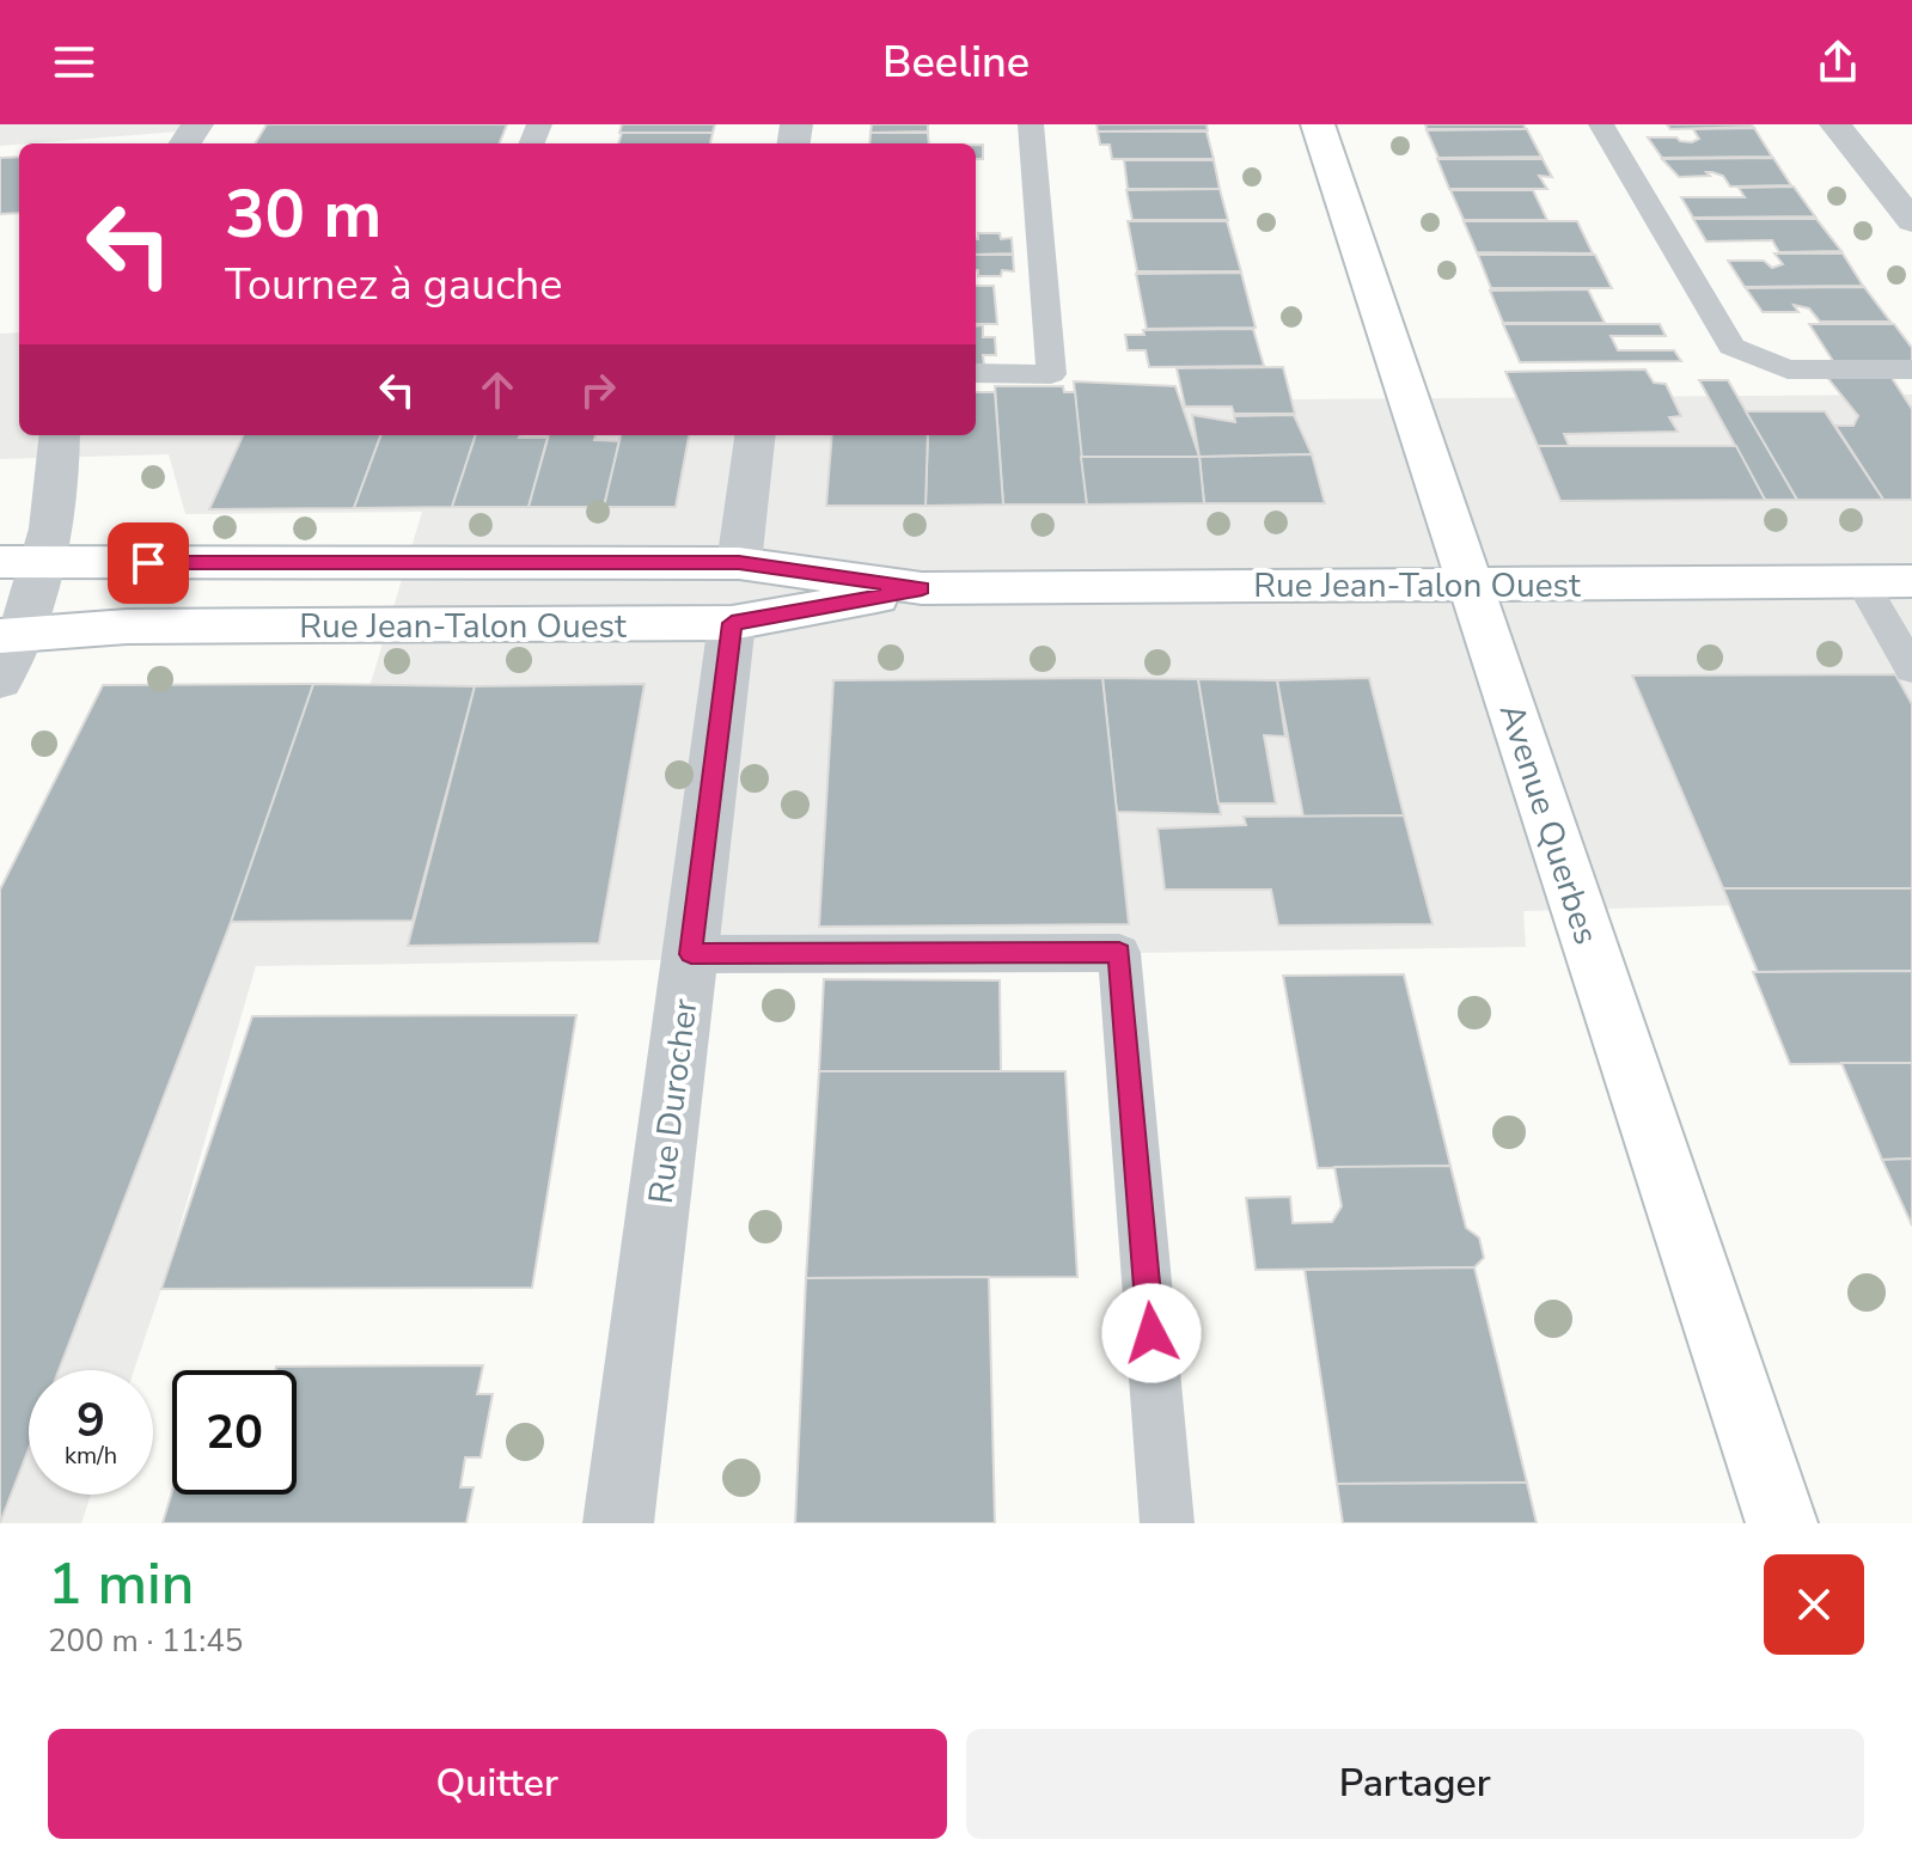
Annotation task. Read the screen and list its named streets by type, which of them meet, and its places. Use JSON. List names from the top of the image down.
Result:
{
  "streets": {
    "main road": ["Rue Jean-Talon Ouest", "Avenue Querbes"],
    "street": ["Rue Durocher"]
  },
  "crossings": [
    ["Rue Jean-Talon Ouest", "Avenue Querbes"],
    ["Rue Jean-Talon Ouest", "Rue Durocher"]
  ],
  "page": {
    "header": "Beeline",
    "turn": ["30 m", "Tournez à gauche"],
    "speed": "9 km/h",
    "limit": "20",
    "heading": ["1 min", "200 m · 11:45"],
    "buttons": ["Quitter", "Partager"]
  }
}
